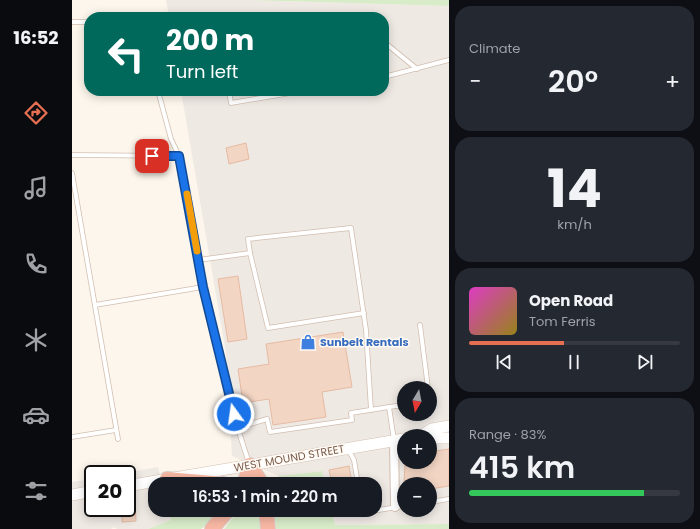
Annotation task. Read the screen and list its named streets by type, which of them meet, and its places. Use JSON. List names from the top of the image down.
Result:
{
  "streets": {
    "main road": ["WEST MOUND STREET"]
  },
  "places": {
    "shop": ["Sunbelt Rentals"]
  },
  "north": "bottom",
  "page": {
    "tabs": "16:52",
    "tile": [
      "Climate",
      ["14", "km/h"],
      ["Range · 83%", "415 km"]
    ],
    "turn": ["200 m", "Turn left"],
    "heat": ["−", "20°", "+"],
    "song": ["Open Road", "Tom Ferris"],
    "map_buttons": ["+", "−"],
    "limit": "20",
    "trip": "16:53 · 1 min · 220 m"
  }
}
